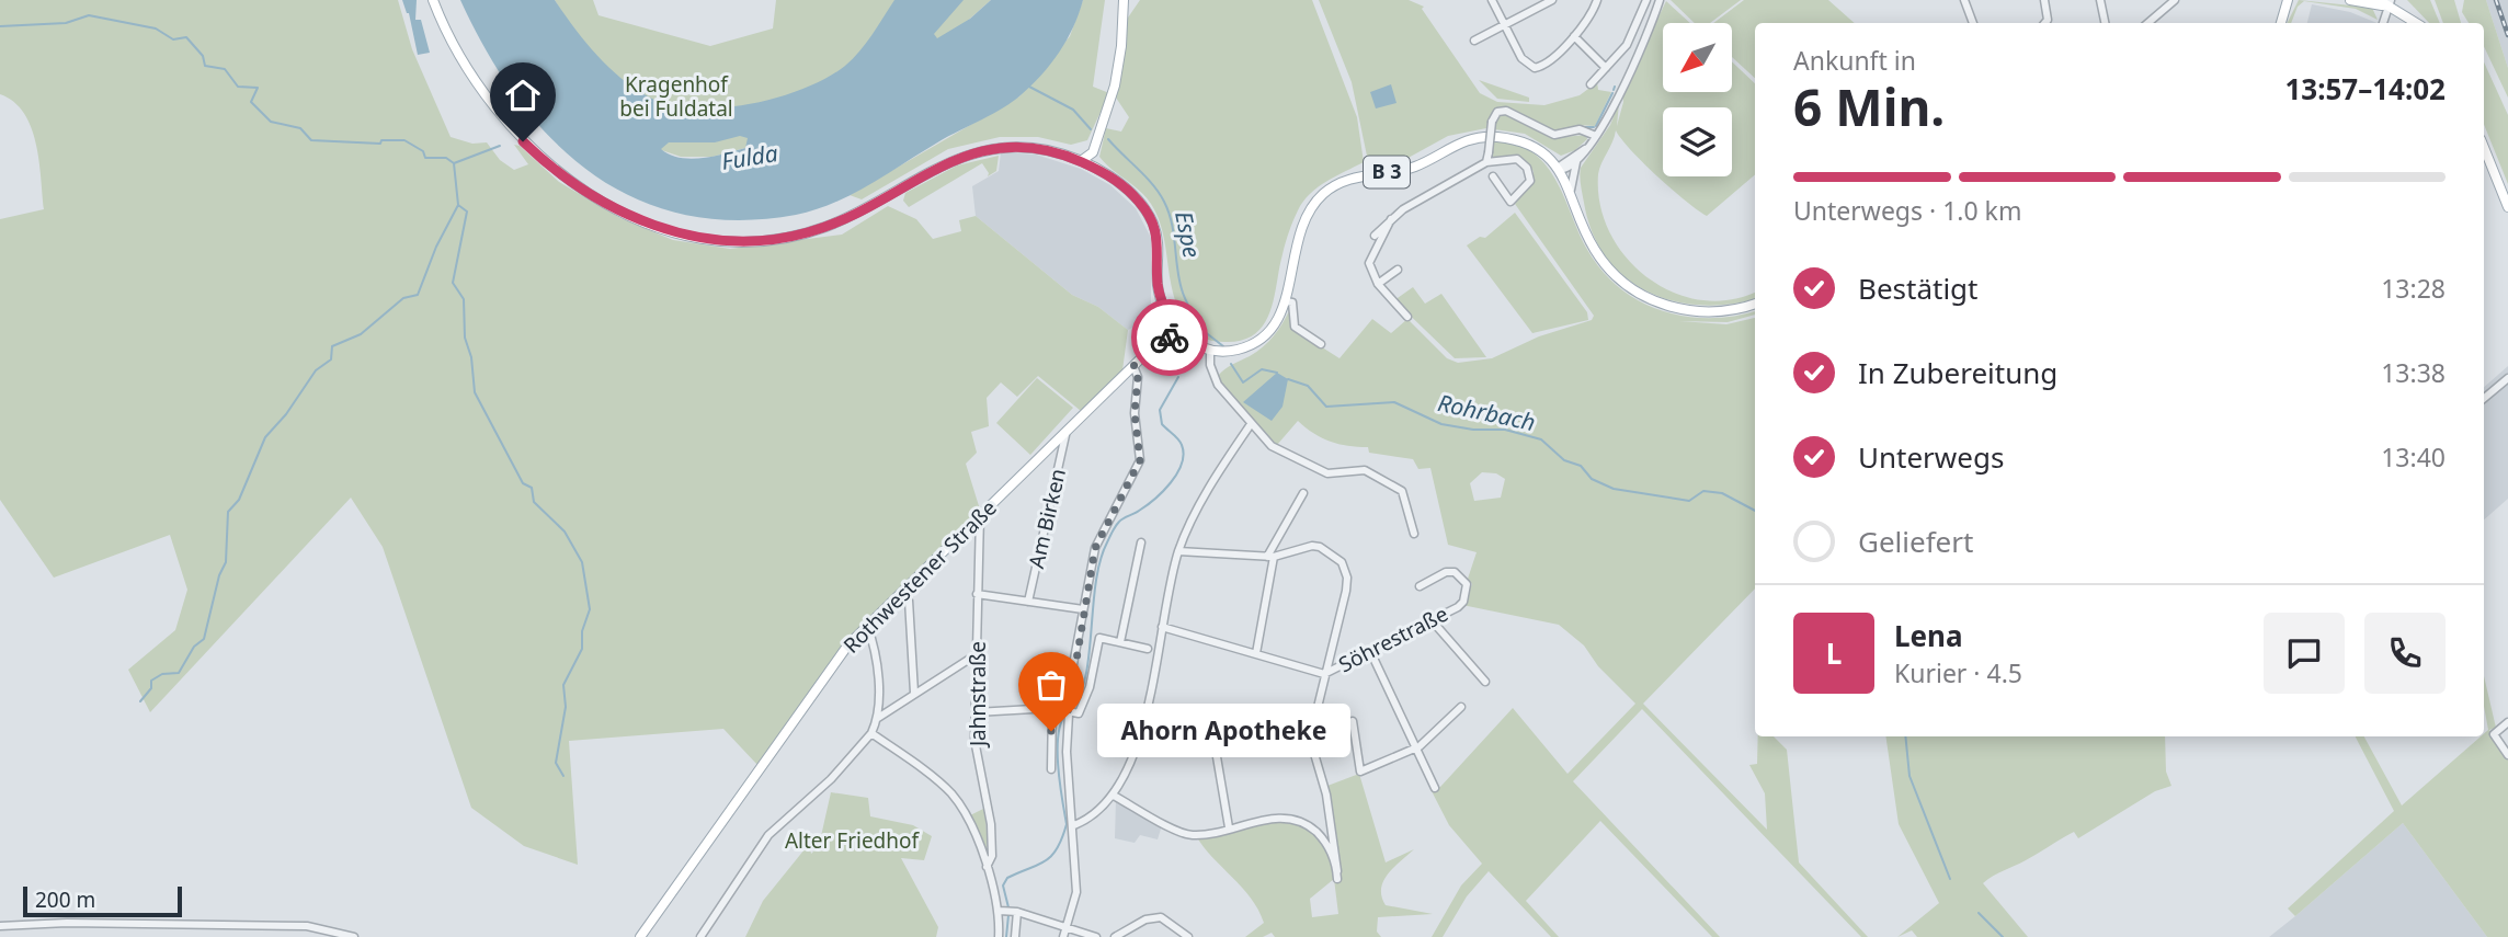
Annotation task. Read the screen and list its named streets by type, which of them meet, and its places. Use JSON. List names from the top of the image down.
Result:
{
  "streets": {
    "main road": ["B 3", "Rothwestener Straße"],
    "street": ["Am Birken", "Söhrestraße", "Jahnstraße"]
  },
  "crossings": [
    ["B 3", "Rothwestener Straße"],
    ["Am Birken", "Rothwestener Straße"],
    ["Rothwestener Straße", "Jahnstraße"]
  ],
  "water": ["Fulda", "Espe", "Rohrbach"],
  "parks": ["Kragenhof bei Fuldatal", "Alter Friedhof"],
  "places": ["Ahorn Apotheke"],
  "scale_bar": "200 m",
  "north": "bottom left",
  "page": {
    "heading": ["6 Min.", "Ankunft in", "13:57–14:02"],
    "panel": ["Lena", "Kurier · 4.5"],
    "bar": "Unterwegs · 1.0 km",
    "list": [
      ["Bestätigt", "13:28"],
      ["In Zubereitung", "13:38"],
      ["Unterwegs", "13:40"],
      "Geliefert"
    ],
    "round": "L",
    "bubble": "Ahorn Apotheke",
    "scale": "200 m"
  }
}
